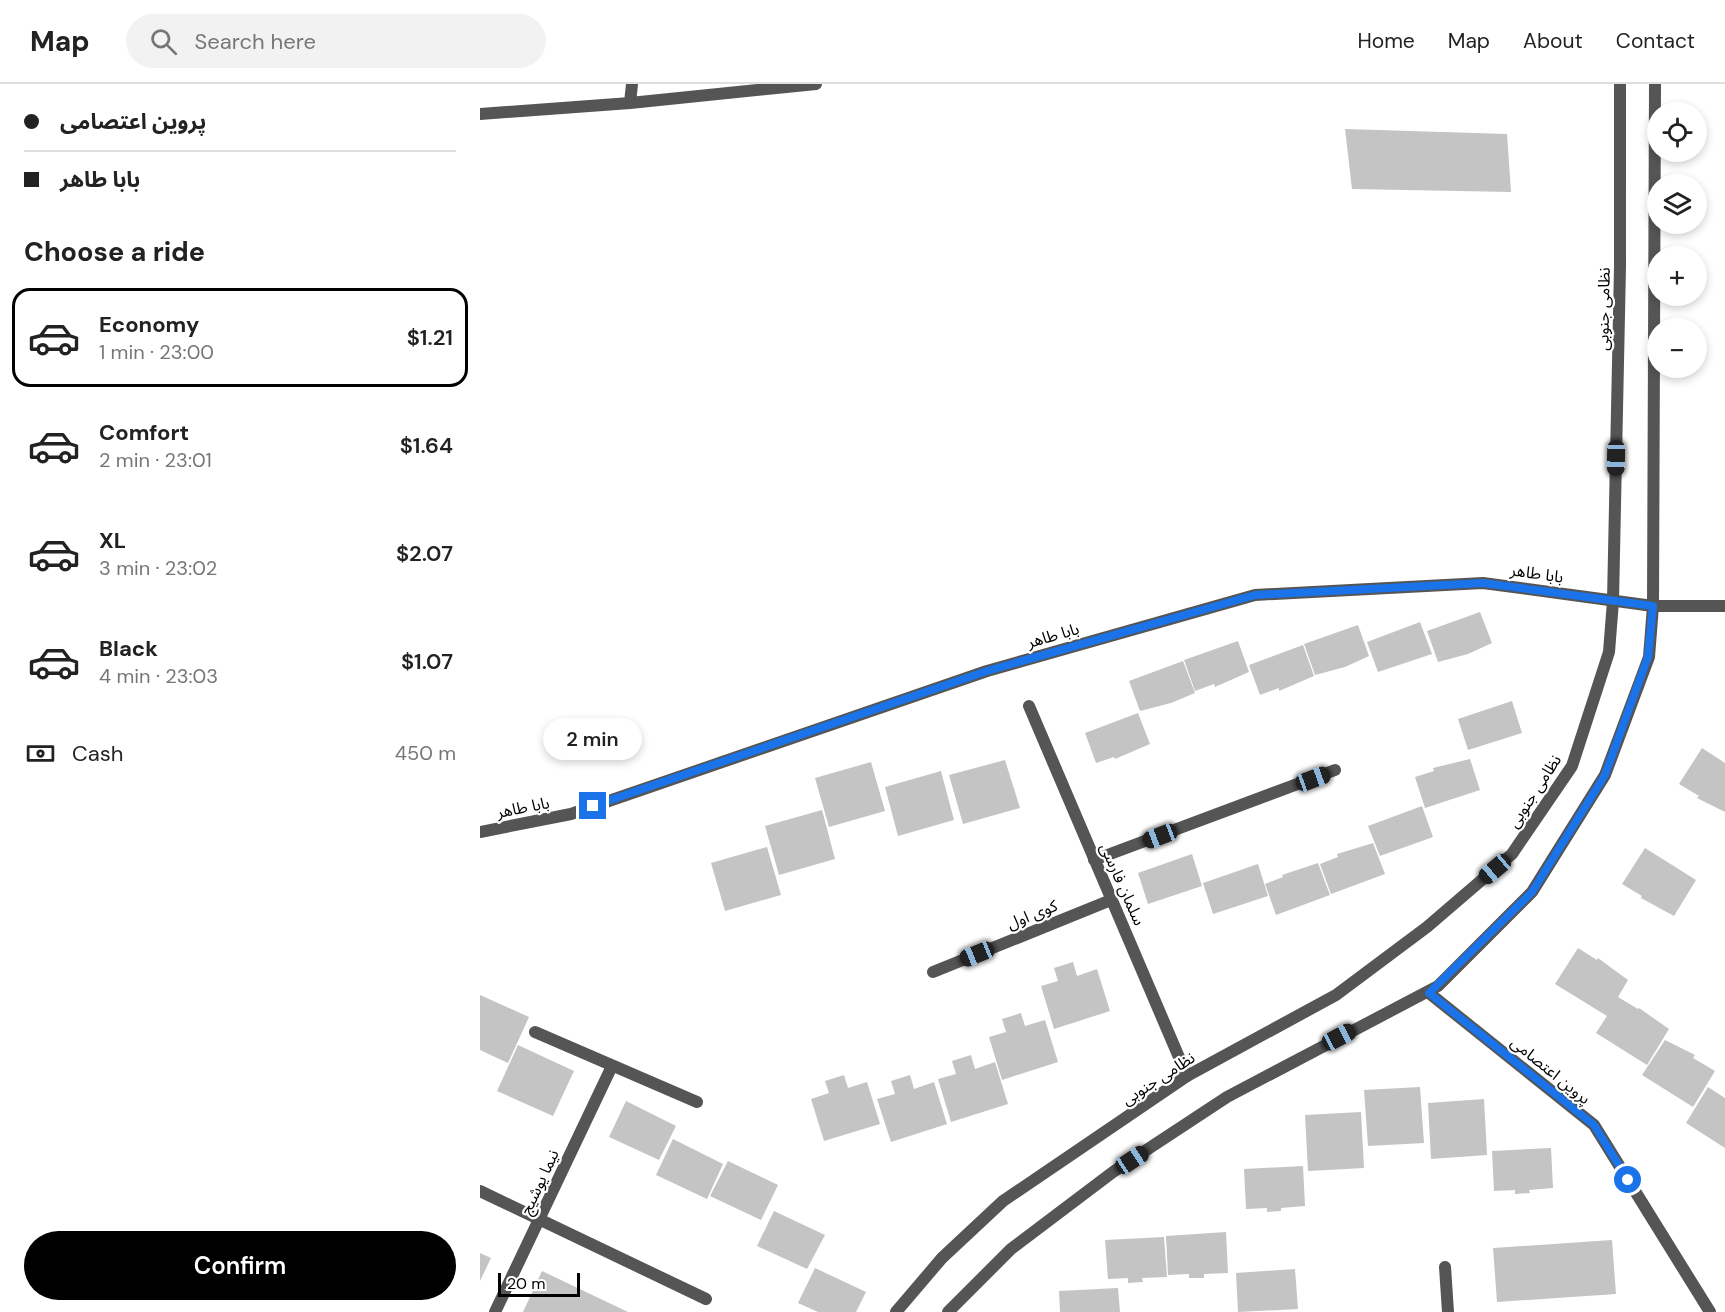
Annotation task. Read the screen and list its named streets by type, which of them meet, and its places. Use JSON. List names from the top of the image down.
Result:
{
  "streets": {
    "street": [
      "نظامی جنوبی",
      "بابا طاهر",
      "سلمان فارسی",
      "کوی اول",
      "پروین اعتصامی",
      "نیما یوشیج"
    ]
  },
  "crossings": [
    ["نظامی جنوبی", "بابا طاهر"],
    ["نظامی جنوبی", "سلمان فارسی"],
    ["سلمان فارسی", "کوی اول"]
  ],
  "scale_bar": "20 m",
  "page": {
    "header": "Map",
    "search": "Search here",
    "nav": [
      "Home",
      "Map",
      "About",
      "Contact"
    ],
    "banner": ["پروین اعتصامی", "بابا طاهر"],
    "map_buttons": ["+", "−"],
    "heading": "Choose a ride",
    "list": [
      {
        "name": "Economy",
        "note": "1 min · 23:00",
        "value": "$1.21"
      },
      {
        "name": "Comfort",
        "note": "2 min · 23:01",
        "value": "$1.64"
      },
      {
        "name": "XL",
        "note": "3 min · 23:02",
        "value": "$2.07"
      },
      {
        "name": "Black",
        "note": "4 min · 23:03",
        "value": "$1.07"
      }
    ],
    "bubble": "2 min",
    "pay": ["Cash", "450 m"],
    "buttons": "Confirm",
    "scale": "20 m"
  }
}
